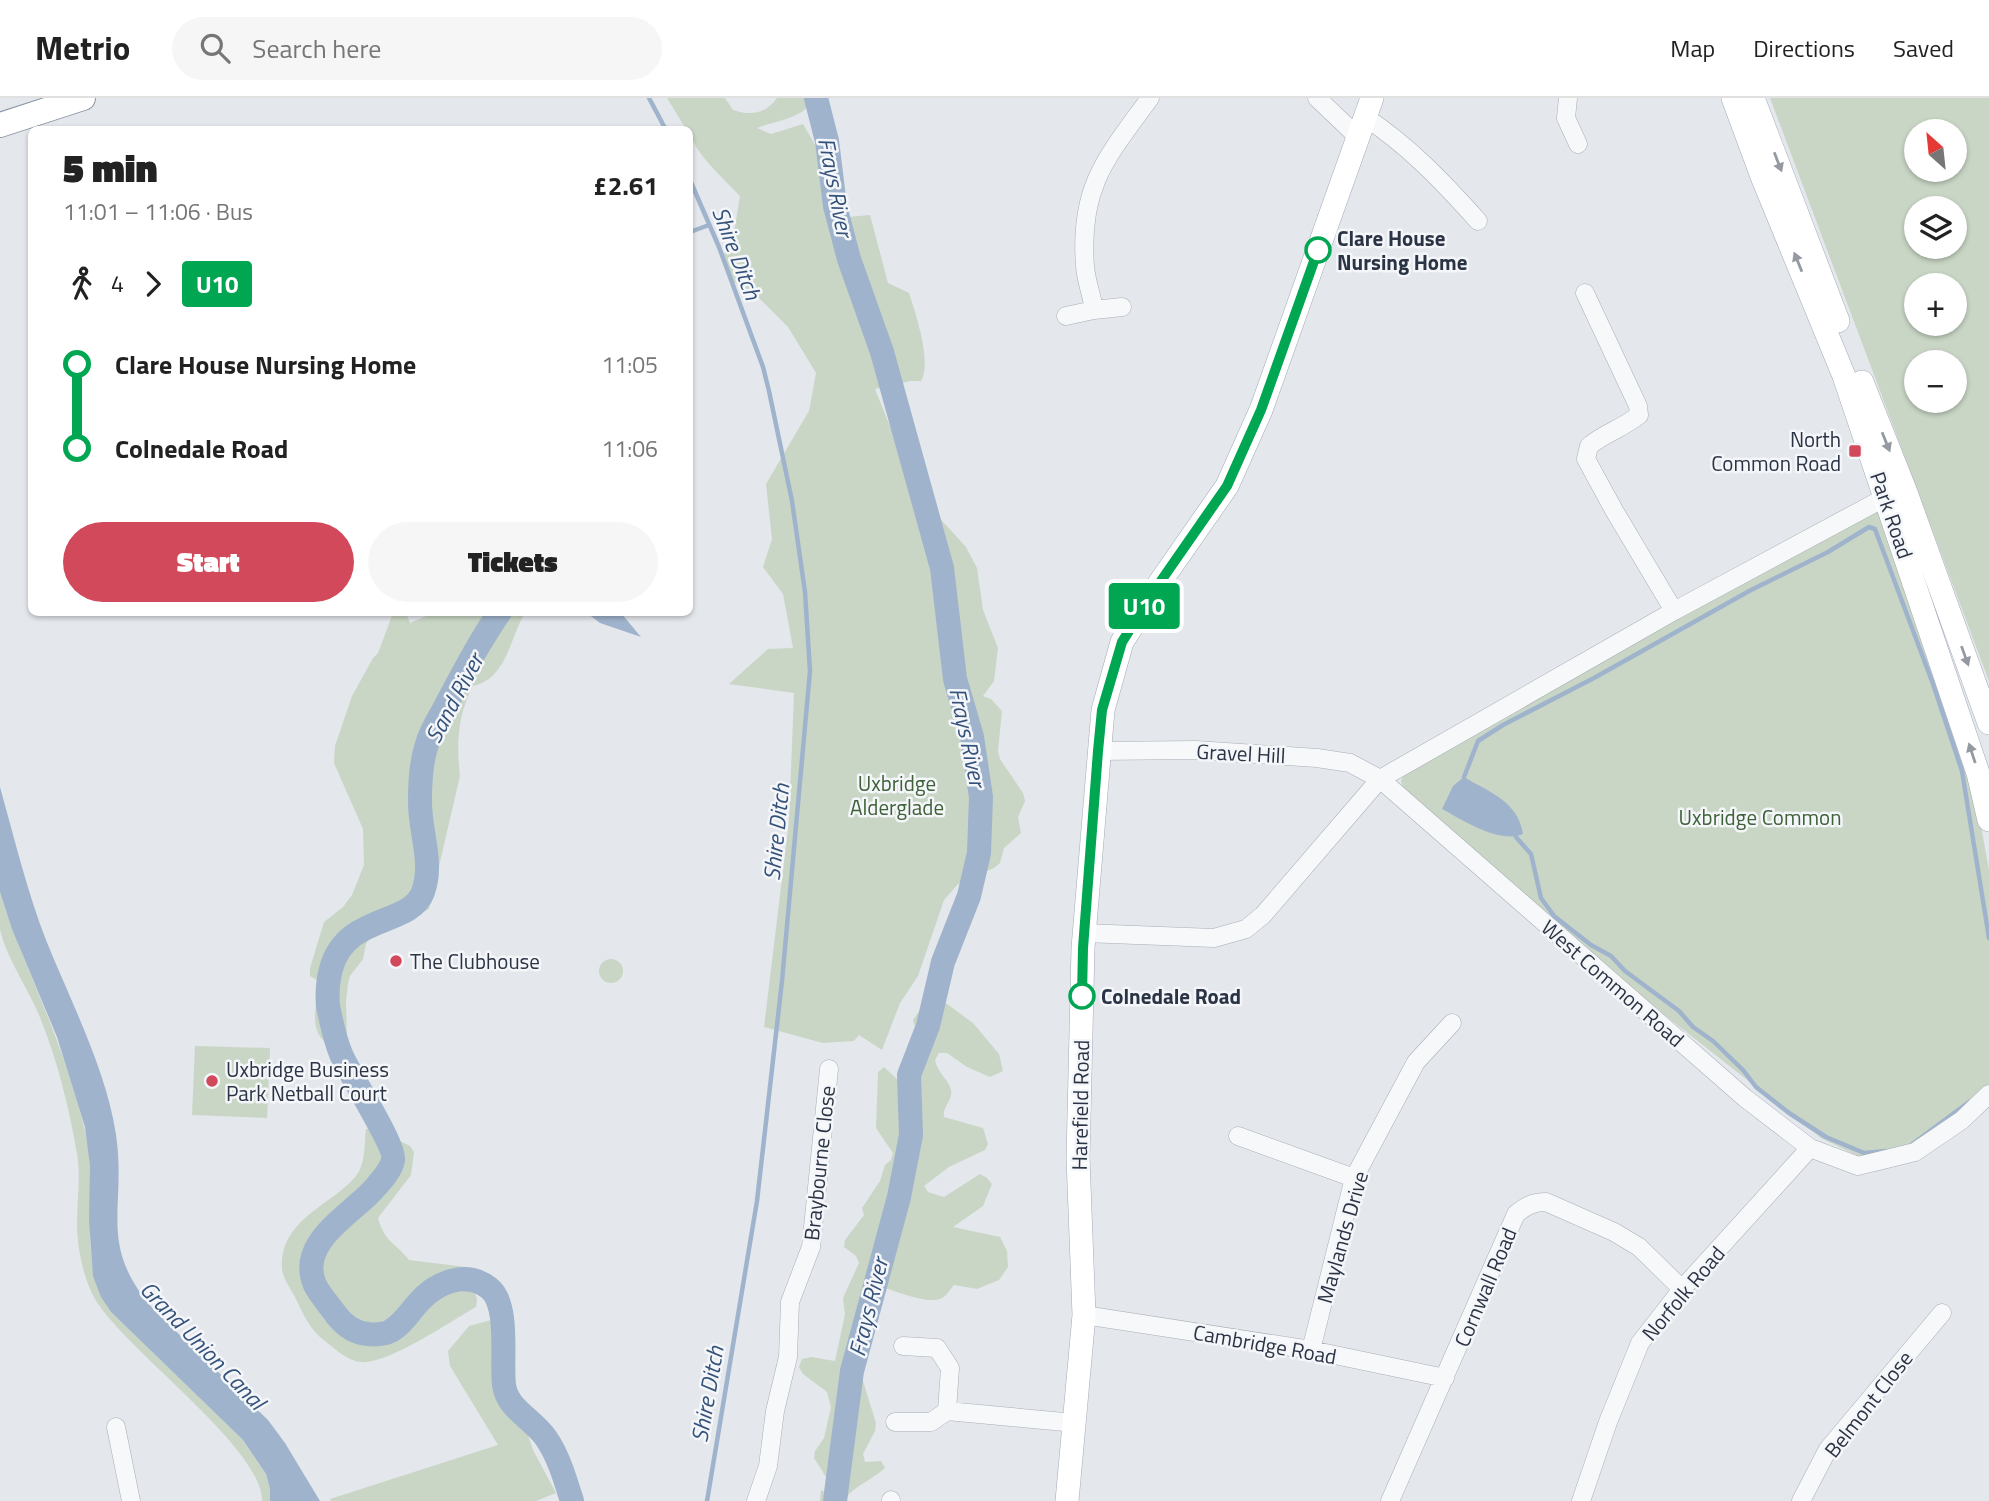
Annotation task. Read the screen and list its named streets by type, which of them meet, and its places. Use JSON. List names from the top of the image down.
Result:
{
  "streets": {
    "main road": ["Park Road", "Harefield Road"],
    "street": [
      "Gravel Hill",
      "West Common Road",
      "Braybourne Close",
      "Maylands Drive",
      "Cornwall Road",
      "Norfolk Road",
      "Cambridge Road",
      "Belmont Close"
    ]
  },
  "crossings": [
    ["Gravel Hill", "West Common Road"],
    ["Gravel Hill", "Harefield Road"],
    ["West Common Road", "Norfolk Road"],
    ["Harefield Road", "Cambridge Road"],
    ["Maylands Drive", "Cambridge Road"],
    ["Cornwall Road", "Norfolk Road"],
    ["Cornwall Road", "Cambridge Road"]
  ],
  "water": [
    "Frays River",
    "Shire Ditch",
    "Sand River",
    "Grand Union Canal"
  ],
  "parks": ["Uxbridge Alderglade", "Uxbridge Common"],
  "places": {
    "other": [
      "Clare House Nursing Home",
      "The Clubhouse",
      "Colnedale Road",
      "Uxbridge Business Park Netball Court"
    ],
    "transit": ["North Common Road"]
  },
  "lines": ["bus line U10"],
  "north": "top left",
  "page": {
    "header": "Metrio",
    "search": "Search here",
    "nav": ["Map", "Directions", "Saved"],
    "on_map": "U10",
    "map_buttons": ["+", "−"],
    "heading": ["5 min", "11:01 – 11:06 · Bus", "£2.61"],
    "legs": ["4", "U10"],
    "list": [
      {
        "name": "Clare House Nursing Home",
        "value": "11:05"
      },
      {
        "name": "Colnedale Road",
        "value": "11:06"
      }
    ],
    "buttons": ["Start", "Tickets"]
  }
}
